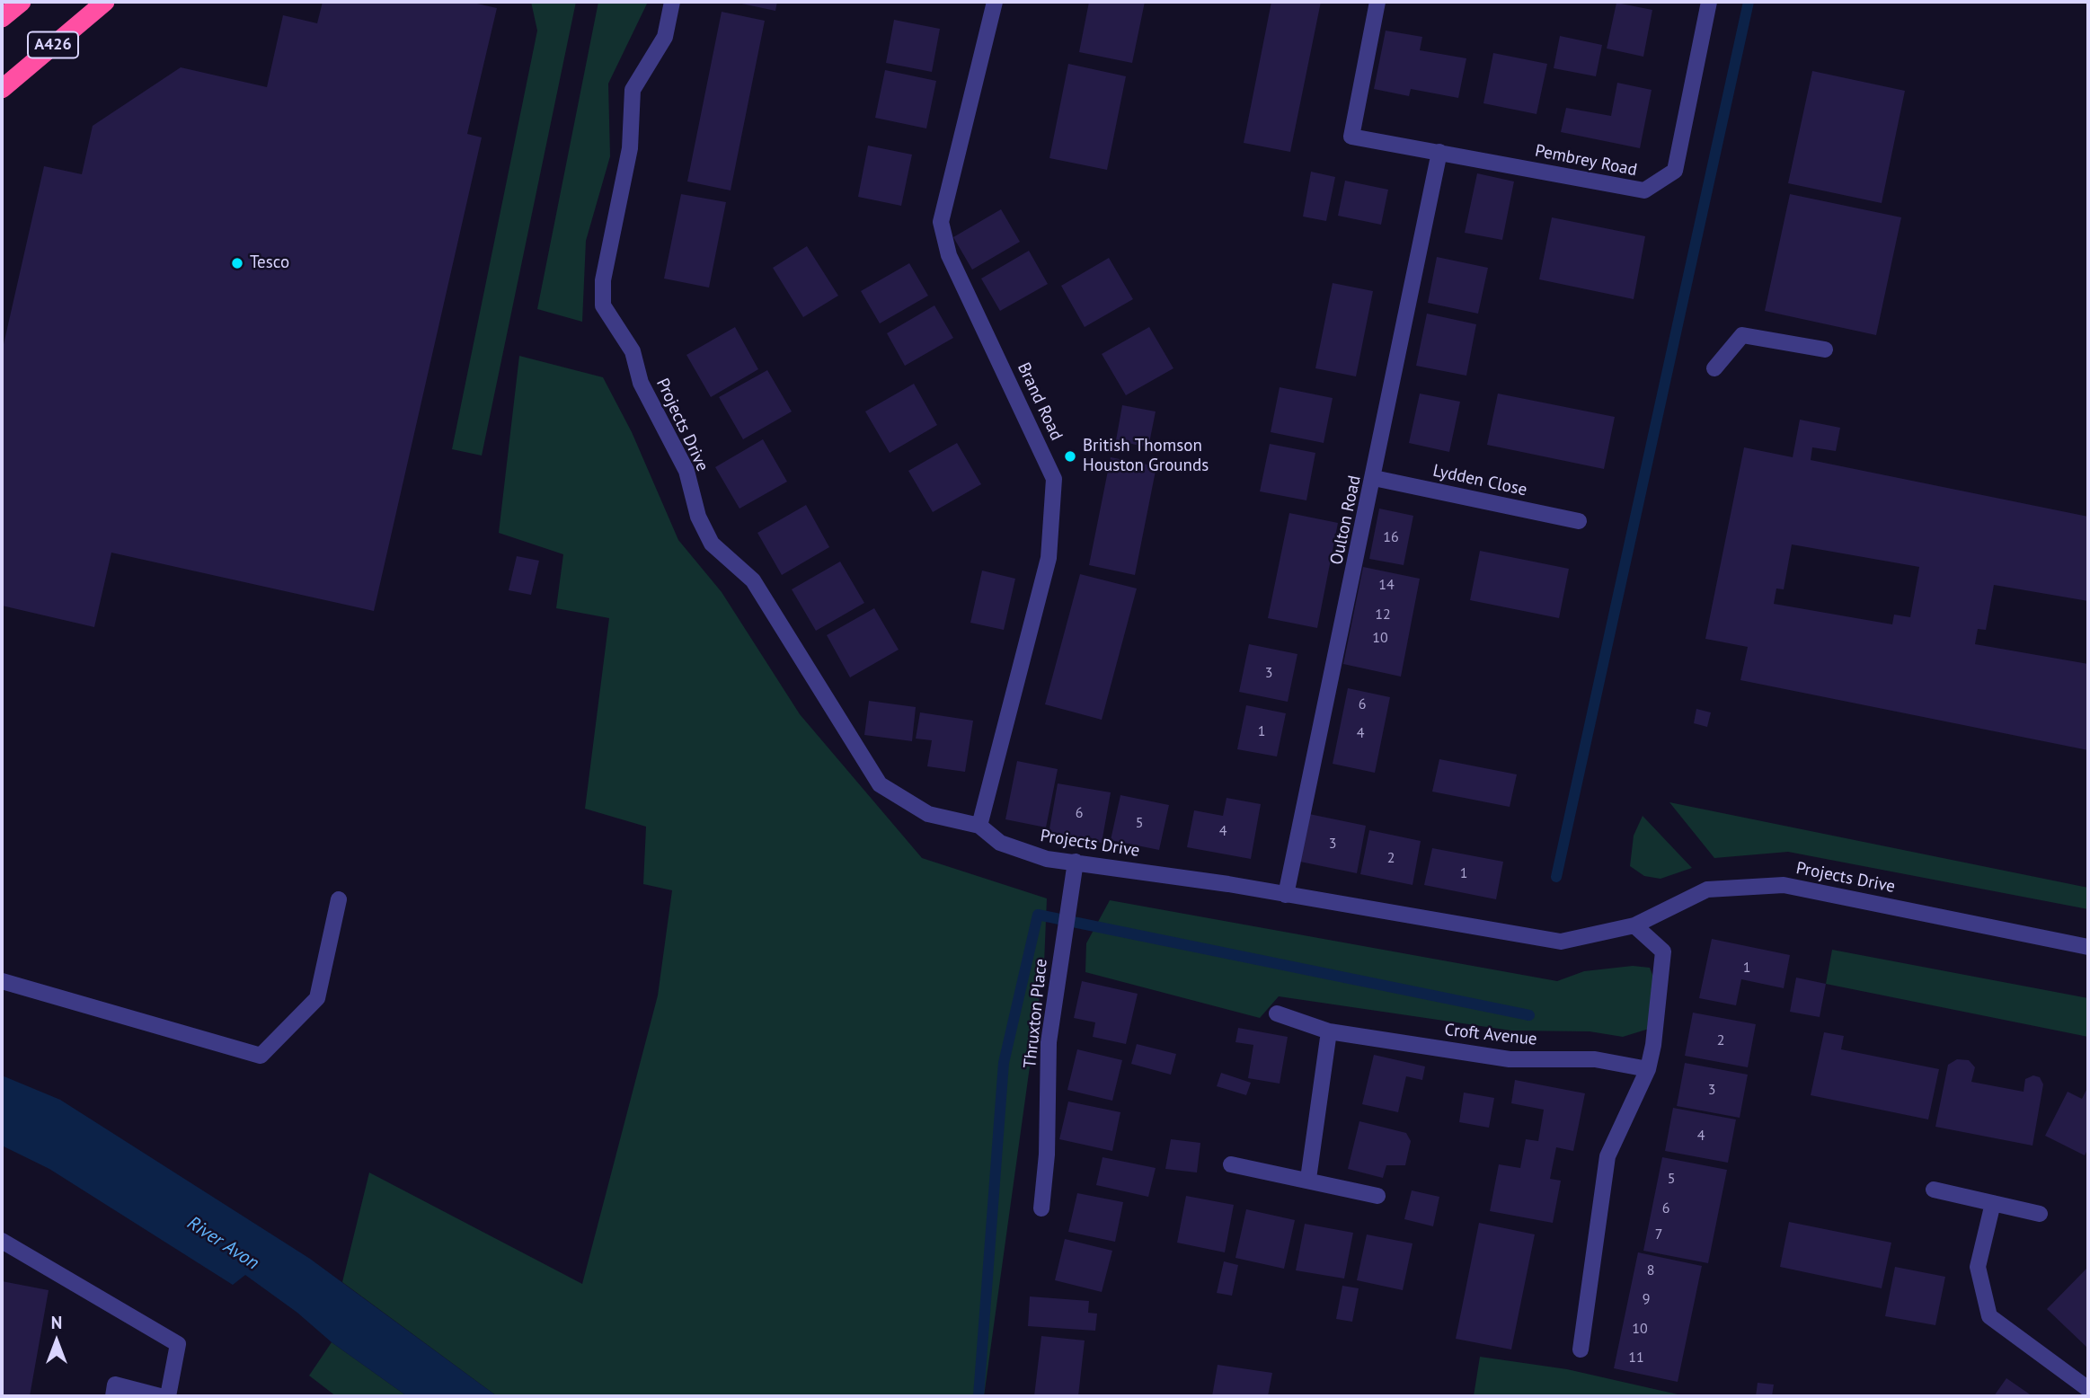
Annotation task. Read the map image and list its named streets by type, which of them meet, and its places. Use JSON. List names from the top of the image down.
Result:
{
  "streets": {
    "highway": ["A426"],
    "street": [
      "Pembrey Road",
      "Brand Road",
      "Projects Drive",
      "Lydden Close",
      "Oulton Road",
      "Thruxton Place",
      "Croft Avenue"
    ]
  },
  "crossings": [
    ["Pembrey Road", "Oulton Road"],
    ["Brand Road", "Projects Drive"],
    ["Projects Drive", "Oulton Road"],
    ["Projects Drive", "Thruxton Place"],
    ["Lydden Close", "Oulton Road"]
  ],
  "water": ["River Avon"],
  "places": ["Tesco", "British Thomson Houston Grounds"],
  "house_numbers": [
    "16",
    "14",
    "12",
    "10",
    "3",
    "6",
    "1",
    "4",
    "6",
    "5",
    "4",
    "3",
    "2",
    "1",
    "1",
    "2",
    "3",
    "4",
    "5",
    "6",
    "7",
    "8",
    "9",
    "10",
    "11"
  ],
  "north": "top"
}
